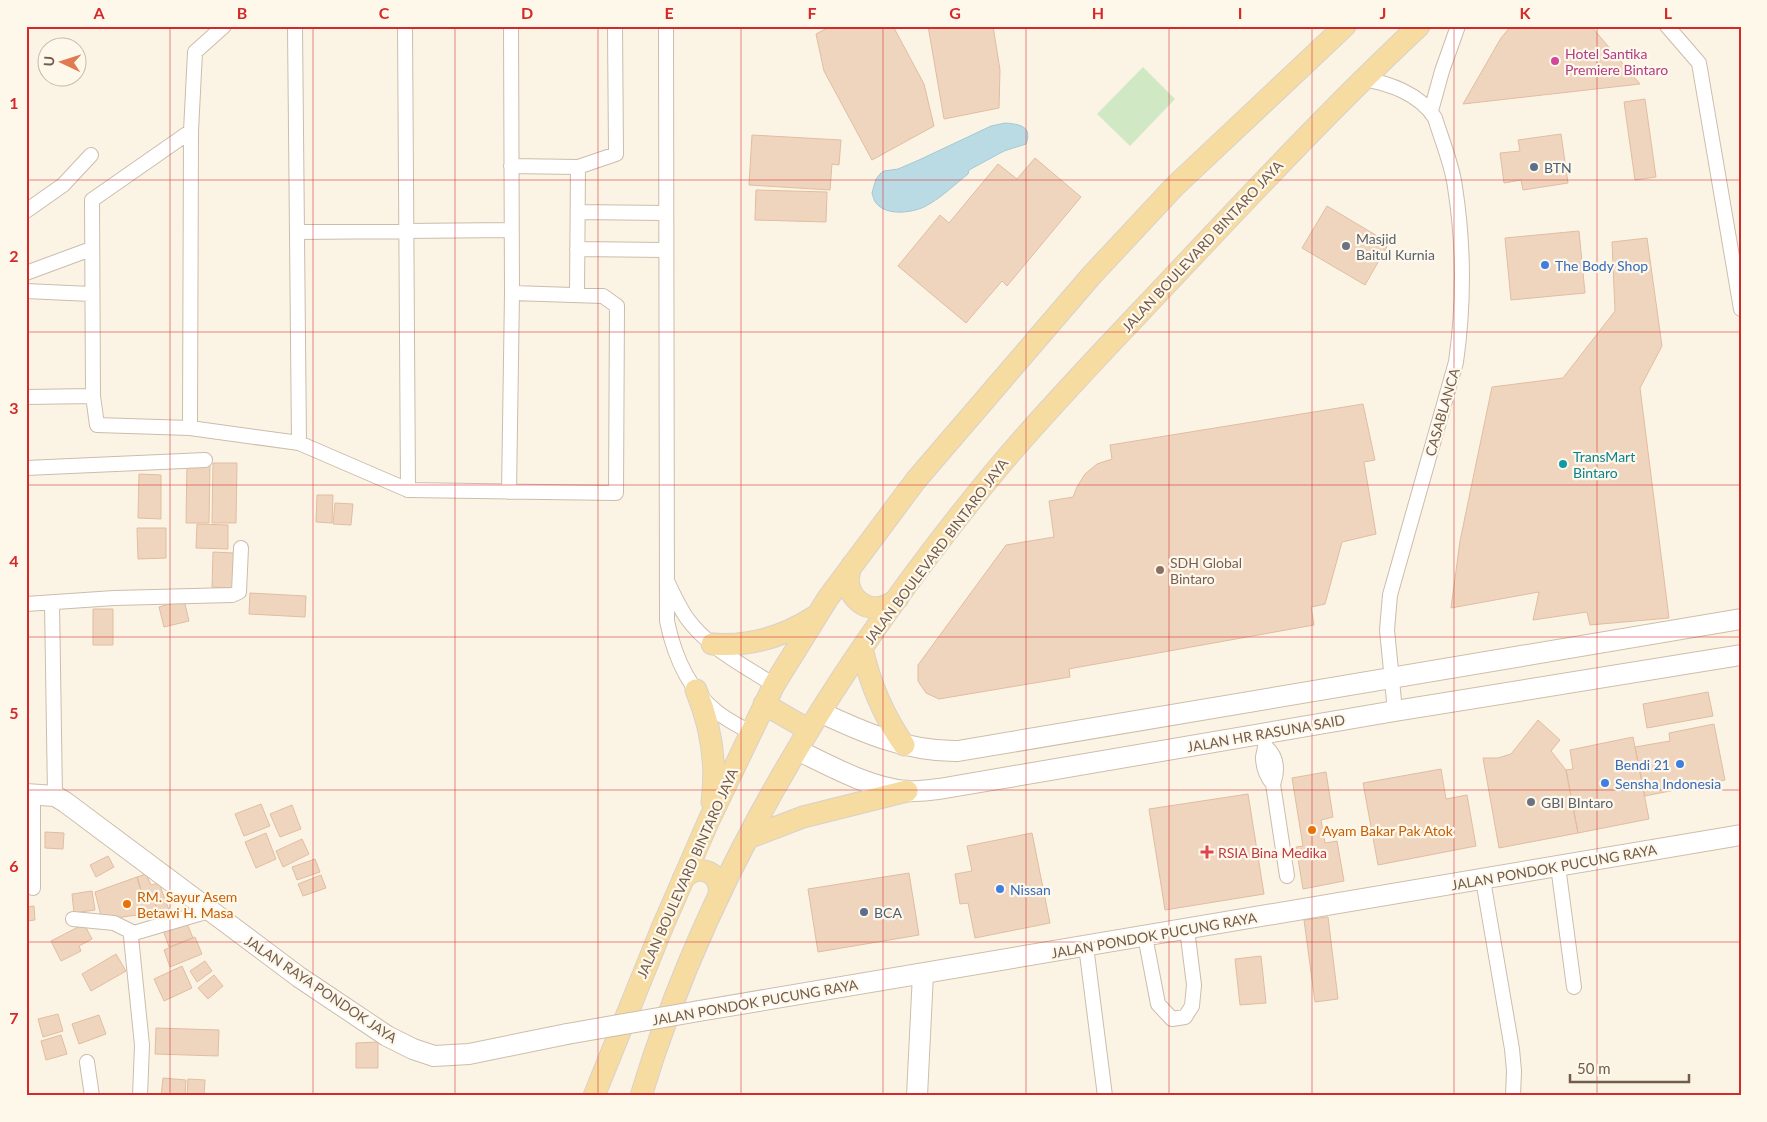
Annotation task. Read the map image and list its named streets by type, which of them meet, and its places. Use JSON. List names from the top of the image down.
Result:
{
  "streets": {
    "main road": ["JALAN BOULEVARD BINTARO JAYA"],
    "street": [
      "CASABLANCA",
      "JALAN HR RASUNA SAID",
      "JALAN PONDOK PUCUNG RAYA",
      "JALAN RAYA PONDOK JAYA"
    ]
  },
  "crossings": [
    ["JALAN BOULEVARD BINTARO JAYA", "JALAN HR RASUNA SAID"],
    ["CASABLANCA", "JALAN HR RASUNA SAID"],
    ["JALAN PONDOK PUCUNG RAYA", "JALAN RAYA PONDOK JAYA"]
  ],
  "places": {
    "other": [
      "Hotel Santika Premiere Bintaro",
      "BTN",
      "Masjid Baitul Kurnia",
      "The Body Shop",
      "TransMart Bintaro",
      "SDH Global Bintaro",
      "Bendi 21",
      "Sensha Indonesia",
      "GBI BIntaro",
      "Ayam Bakar Pak Atok",
      "Nissan",
      "RM. Sayur Asem Betawi H. Masa",
      "BCA"
    ],
    "health": ["RSIA Bina Medika"]
  },
  "scale_bar": "50 m",
  "north": "left",
  "grid": {
    "columns": [
      "A",
      "B",
      "C",
      "D",
      "E",
      "F",
      "G",
      "H",
      "I",
      "J",
      "K",
      "L"
    ],
    "rows": [
      "1",
      "2",
      "3",
      "4",
      "5",
      "6",
      "7"
    ]
  }
}
